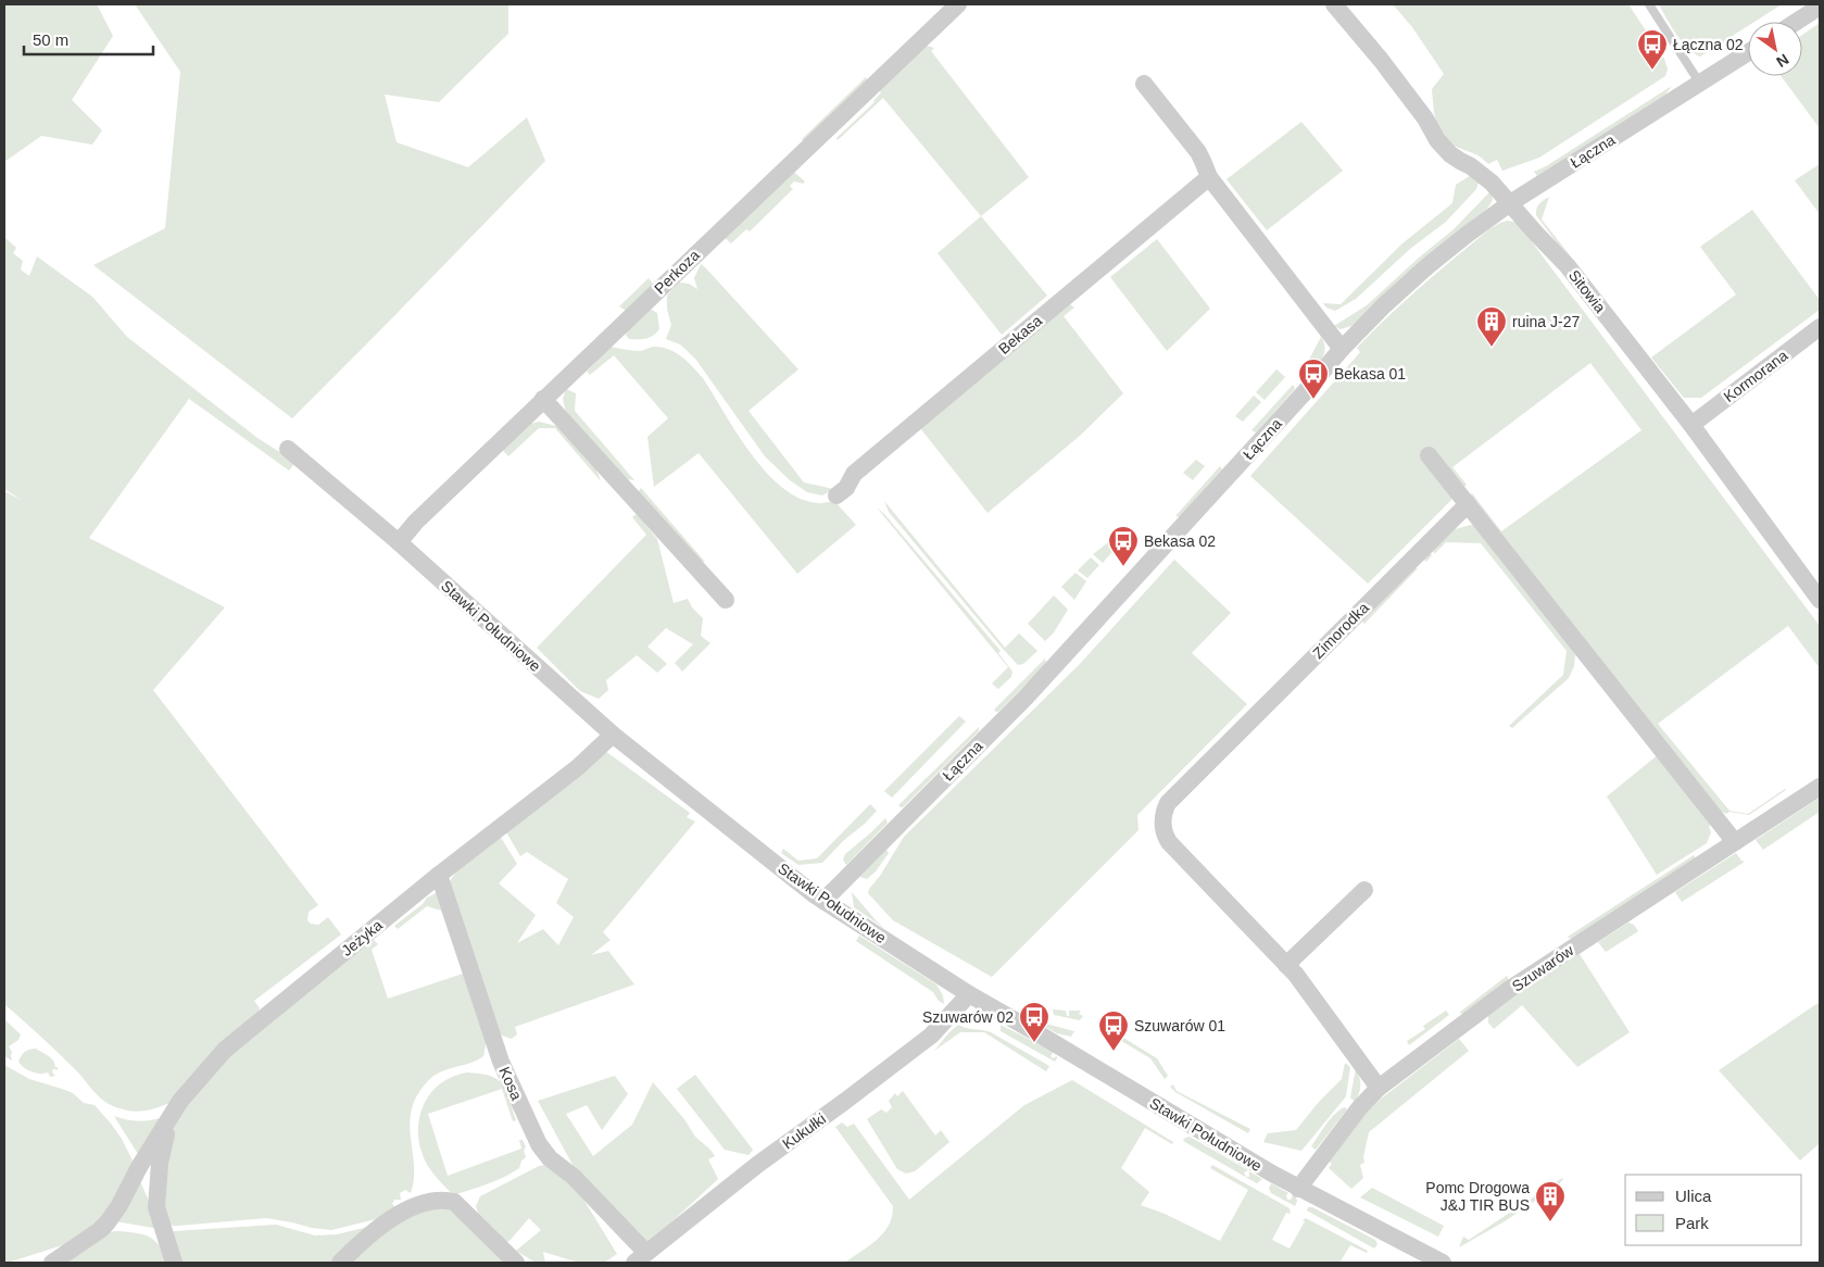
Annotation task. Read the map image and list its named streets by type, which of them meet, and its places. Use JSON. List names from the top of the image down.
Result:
{
  "streets": {
    "street": [
      "Łączna",
      "Perkoza",
      "Sitowia",
      "Bekasa",
      "Kormorana",
      "Stawki Południowe",
      "Zimorodka",
      "Jeżyka",
      "Szuwarów",
      "Kosa",
      "Kukułki"
    ]
  },
  "crossings": [
    ["Łączna", "Sitowia"],
    ["Łączna", "Stawki Południowe"],
    ["Perkoza", "Stawki Południowe"],
    ["Sitowia", "Kormorana"],
    ["Stawki Południowe", "Jeżyka"],
    ["Stawki Południowe", "Szuwarów"],
    ["Stawki Południowe", "Kukułki"],
    ["Zimorodka", "Szuwarów"],
    ["Jeżyka", "Kosa"],
    ["Kosa", "Kukułki"]
  ],
  "places": {
    "bus stop": [
      "Łączna 02",
      "Bekasa 01",
      "Bekasa 02",
      "Szuwarów 02",
      "Szuwarów 01"
    ],
    "building": ["ruina J-27", "Pomc Drogowa J&J TIR BUS"]
  },
  "legend": ["Ulica", "Park"],
  "scale_bar": "50 m",
  "north": "bottom right"
}
